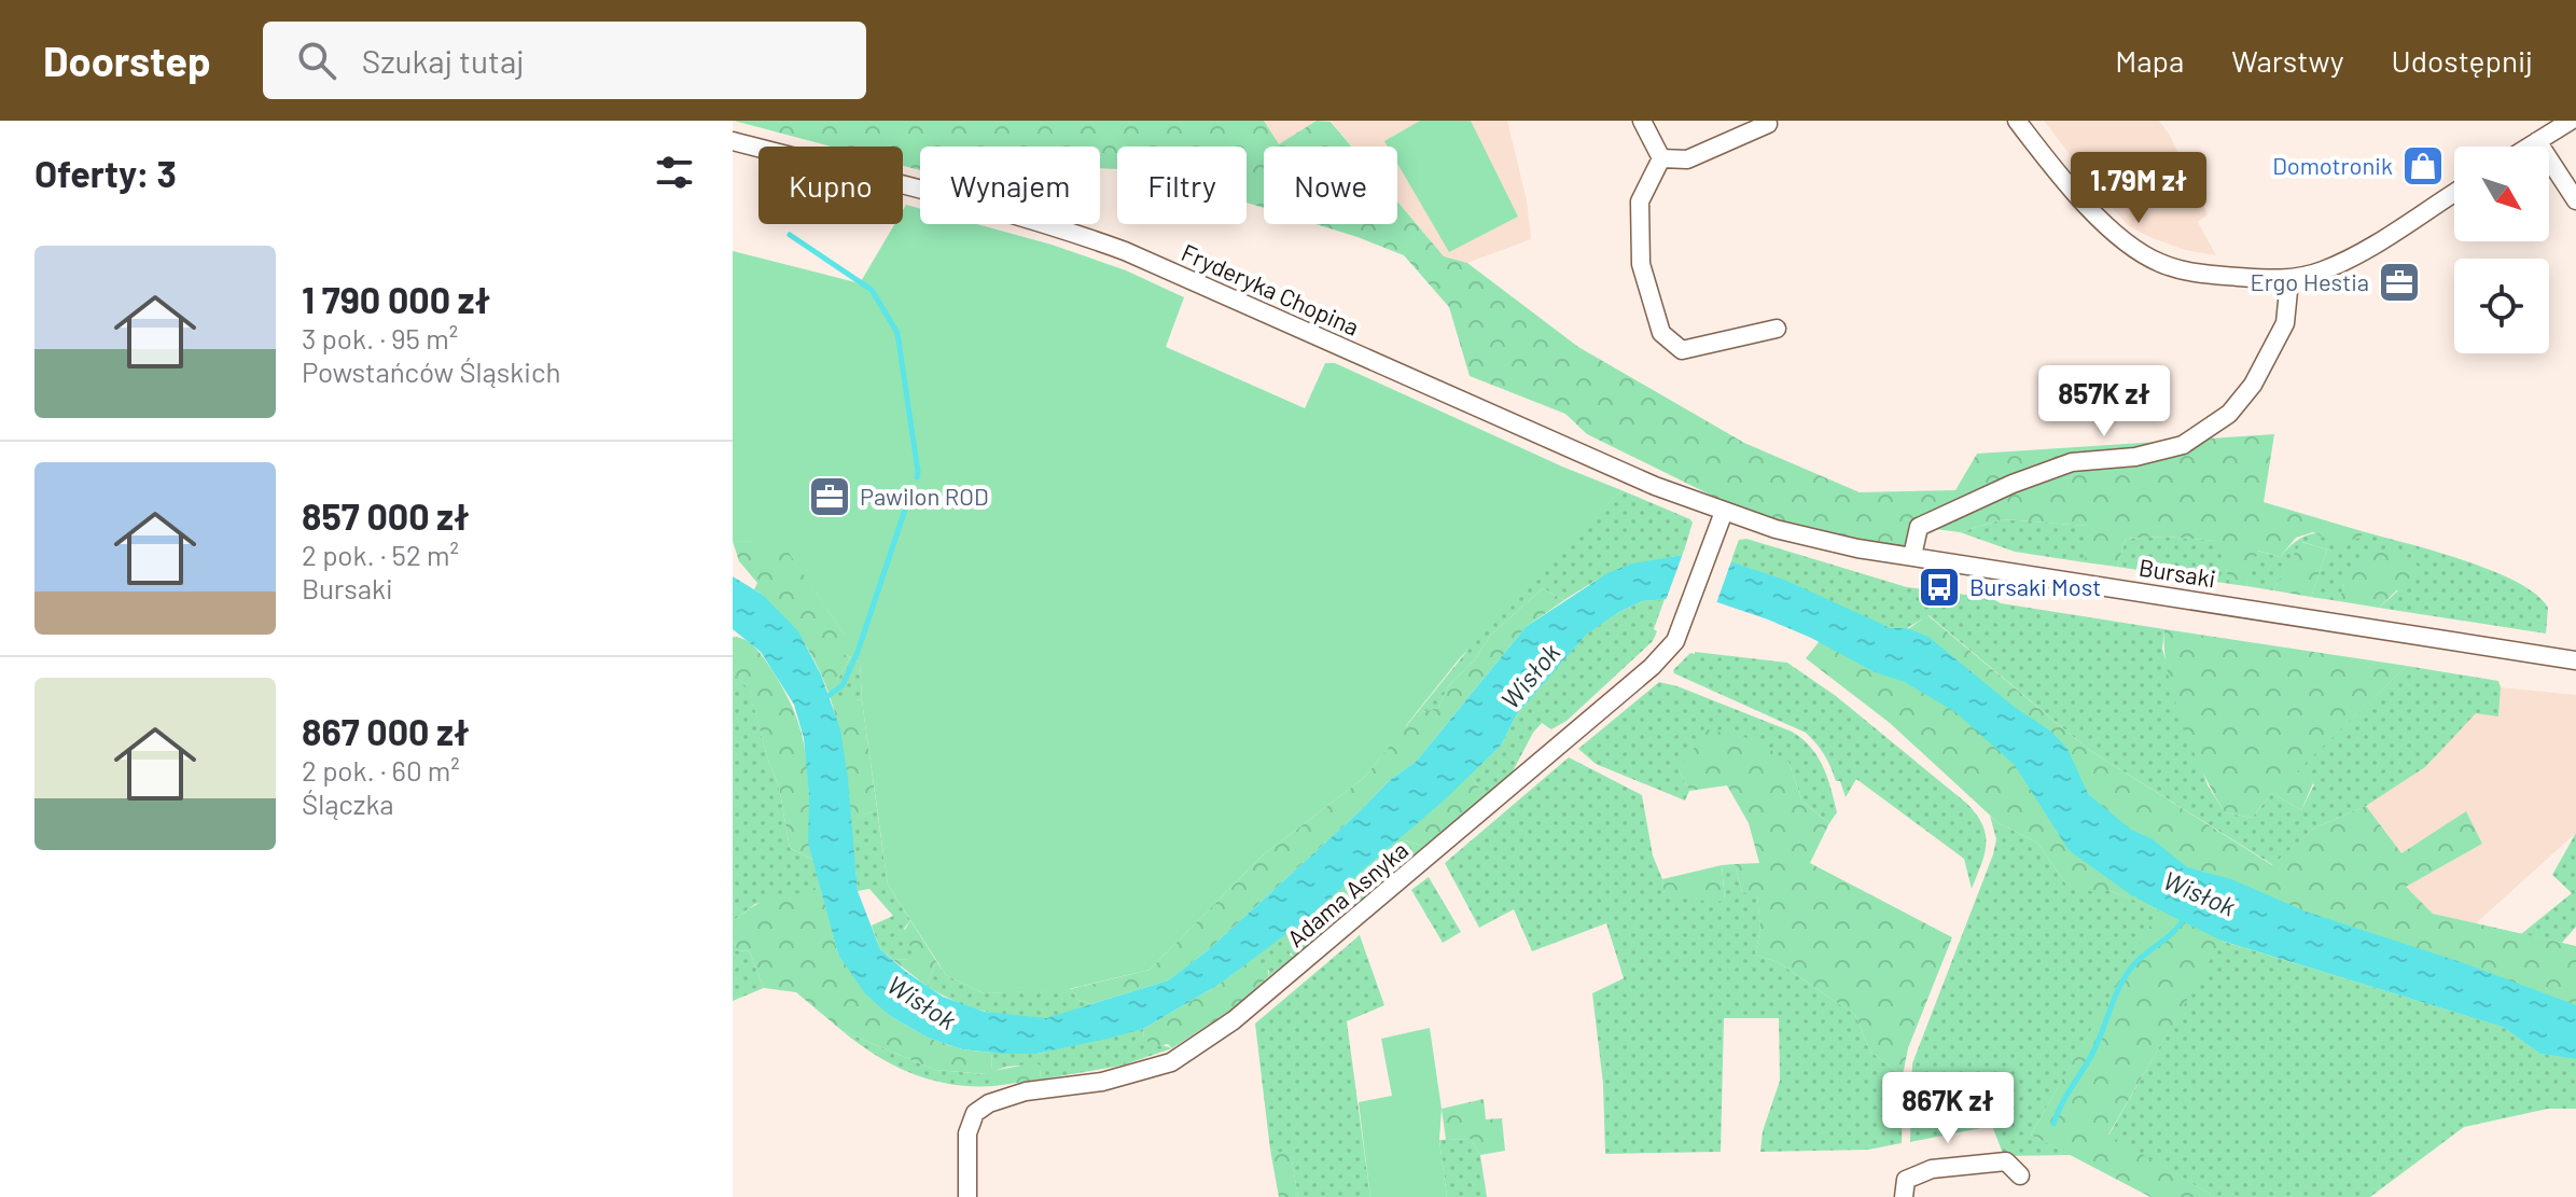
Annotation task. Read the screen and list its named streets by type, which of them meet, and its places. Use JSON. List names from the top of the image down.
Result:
{
  "streets": {
    "street": ["Fryderyka Chopina", "Bursaki", "Adama Asnyka"]
  },
  "crossings": [
    ["Fryderyka Chopina", "Bursaki"],
    ["Fryderyka Chopina", "Adama Asnyka"],
    ["Bursaki", "Adama Asnyka"]
  ],
  "water": ["Wisłok"],
  "places": {
    "shop": ["Domotronik"],
    "office": ["Ergo Hestia", "Pawilon ROD"],
    "bus stop": ["Bursaki Most"]
  },
  "north": "bottom right",
  "page": {
    "header": "Doorstep",
    "search": "Szukaj tutaj",
    "nav": ["Mapa", "Warstwy", "Udostępnij"],
    "heading": "Oferty: 3",
    "chip": [
      "Kupno",
      "Wynajem",
      "Filtry",
      "Nowe"
    ],
    "price": ["1.79M zł", "857K zł", "867K zł"],
    "list": [
      {
        "name": "1 790 000 zł",
        "note": "3 pok. · 95 m² · Powstańców Śląskich"
      },
      {
        "name": "857 000 zł",
        "note": "2 pok. · 52 m² · Bursaki"
      },
      {
        "name": "867 000 zł",
        "note": "2 pok. · 60 m² · Ślączka"
      }
    ]
  }
}
